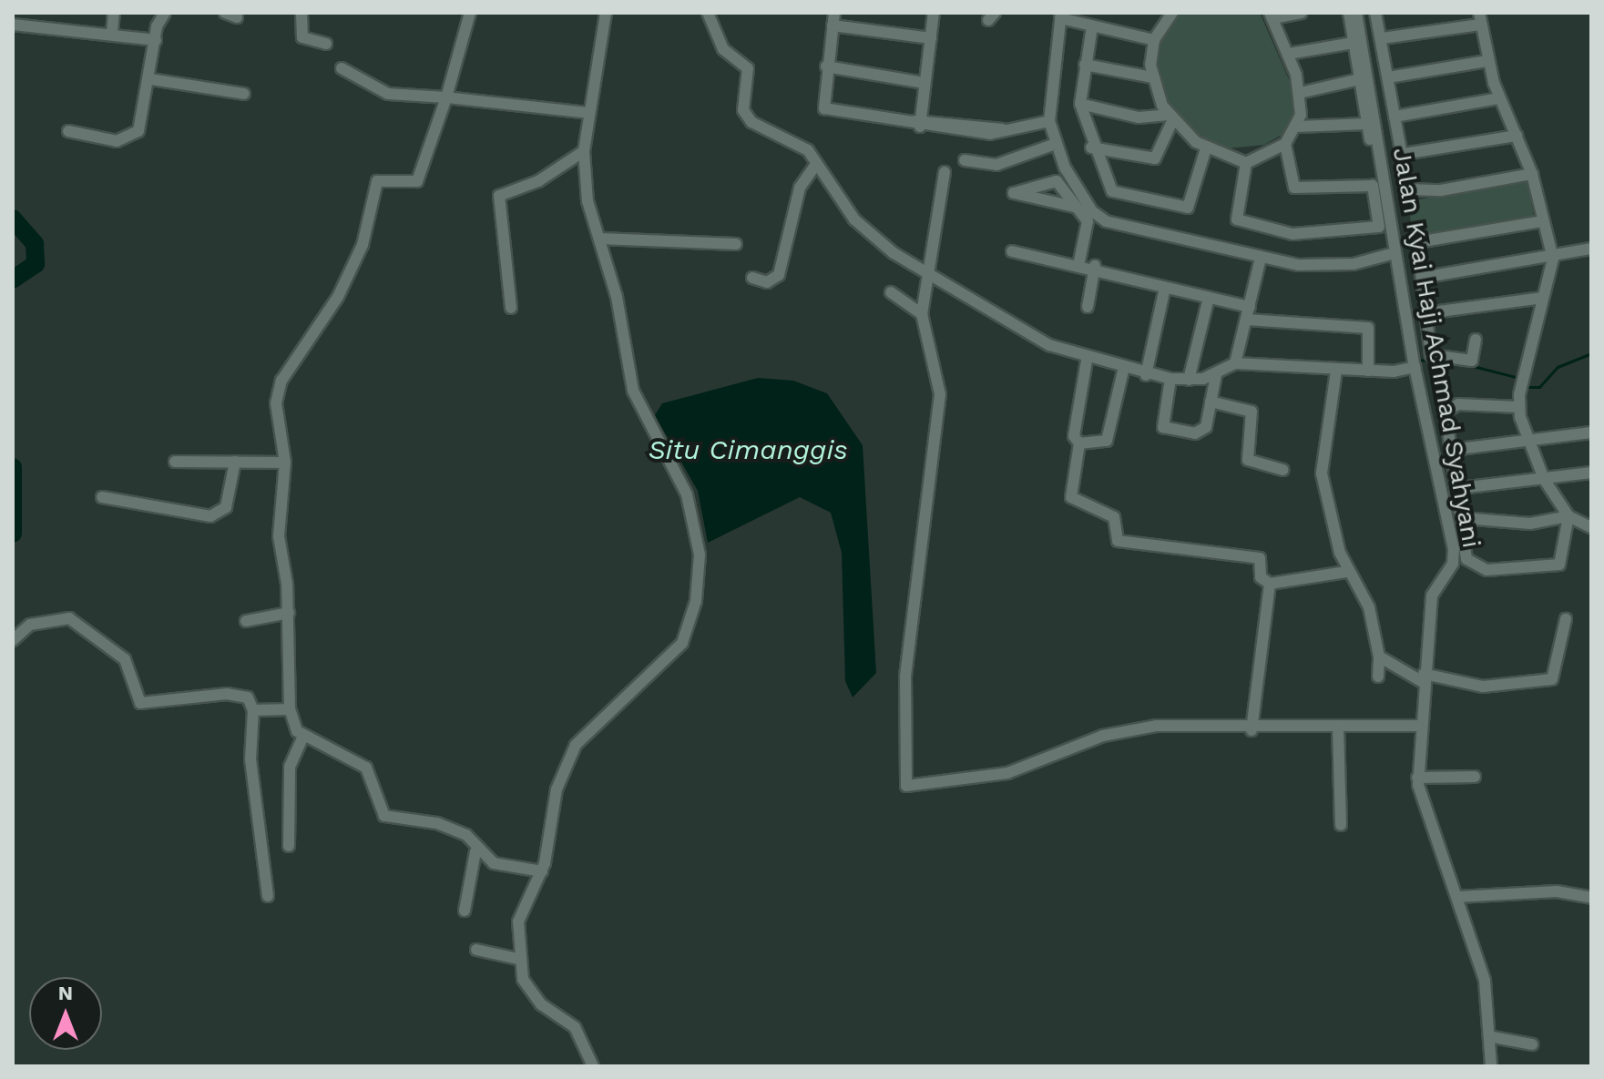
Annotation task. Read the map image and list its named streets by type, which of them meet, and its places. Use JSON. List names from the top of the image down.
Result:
{
  "streets": {
    "street": ["Jalan Kyai Haji Achmad Syahyani"]
  },
  "water": ["Situ Cimanggis"],
  "north": "top"
}
